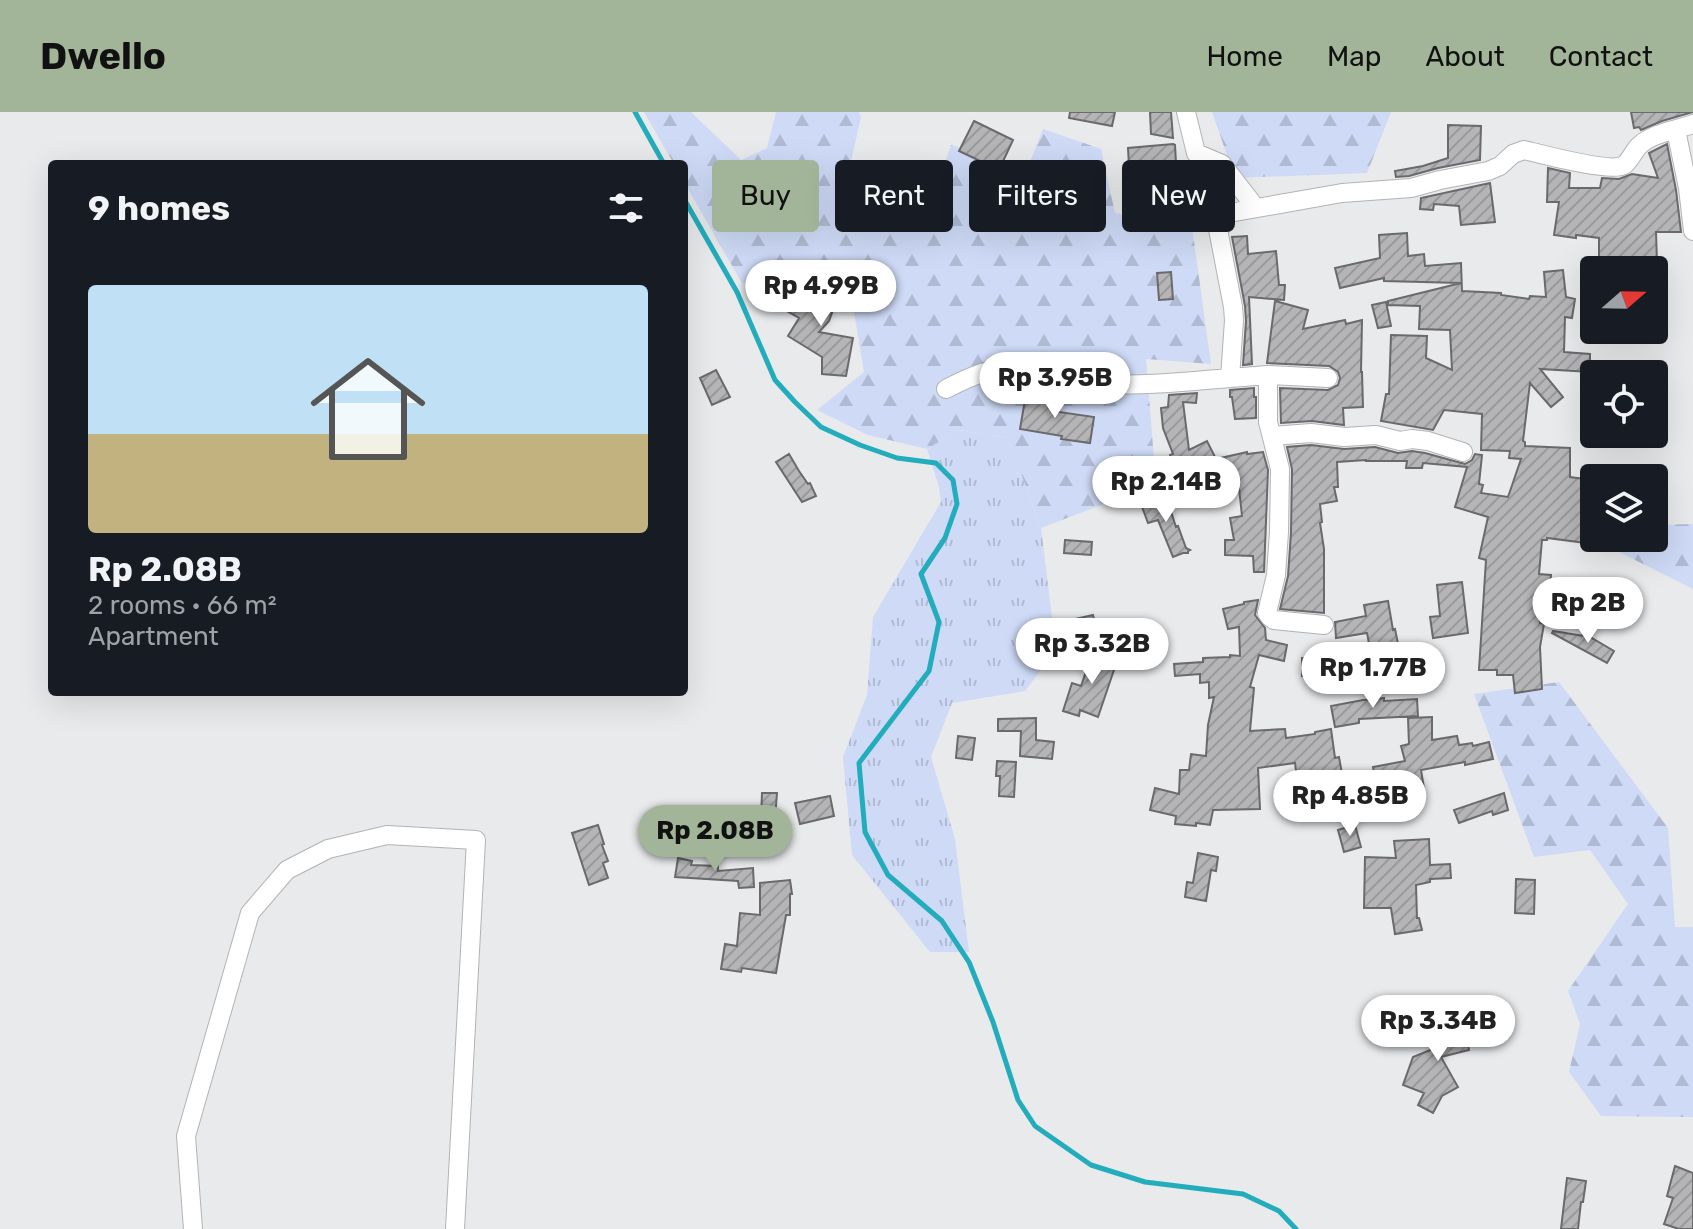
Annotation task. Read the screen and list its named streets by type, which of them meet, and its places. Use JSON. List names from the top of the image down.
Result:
{
  "north": "right",
  "page": {
    "header": "Dwello",
    "nav": [
      "Home",
      "Map",
      "About",
      "Contact"
    ],
    "chip": [
      "Buy",
      "Rent",
      "Filters",
      "New"
    ],
    "heading": "9 homes",
    "list": [
      {
        "name": "Rp 2.08B",
        "note": "2 rooms · 66 m² · Apartment"
      }
    ],
    "price": [
      "Rp 4.99B",
      "Rp 3.95B",
      "Rp 2.14B",
      "Rp 2B",
      "Rp 3.32B",
      "Rp 1.77B",
      "Rp 4.85B",
      "Rp 2.08B",
      "Rp 3.34B"
    ]
  }
}
